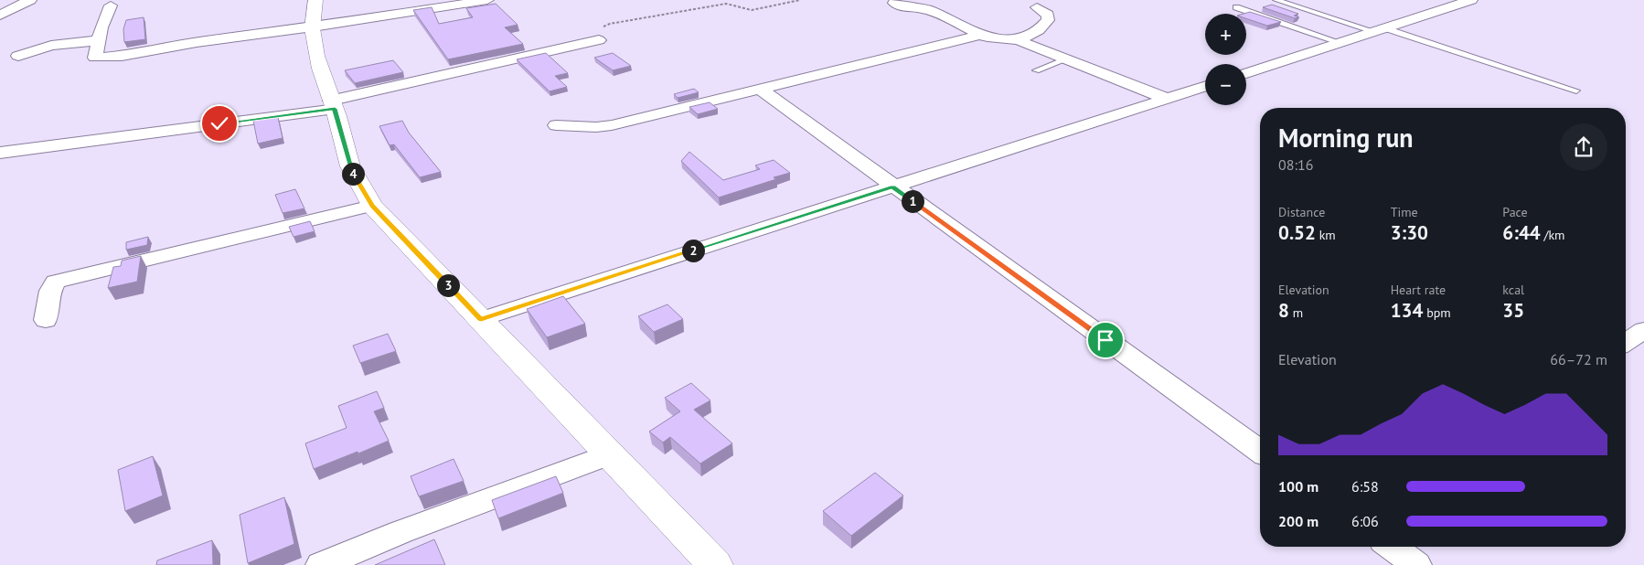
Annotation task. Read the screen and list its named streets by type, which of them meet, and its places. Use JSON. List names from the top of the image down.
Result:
{
  "page": {
    "map_buttons": ["+", "−"],
    "heading": ["Morning run", "08:16"],
    "pins": [
      "4",
      "1",
      "2",
      "3"
    ],
    "stats": [
      ["Distance", "0.52 km"],
      ["Time", "3:30"],
      ["Pace", "6:44 /km"],
      ["Elevation", "8 m"],
      ["Heart rate", "134 bpm"],
      ["kcal", "35"]
    ],
    "chart": ["Elevation", "66–72 m"],
    "list": [
      {
        "name": "100 m",
        "note": "6:58"
      },
      {
        "name": "200 m",
        "note": "6:06"
      }
    ]
  }
}
